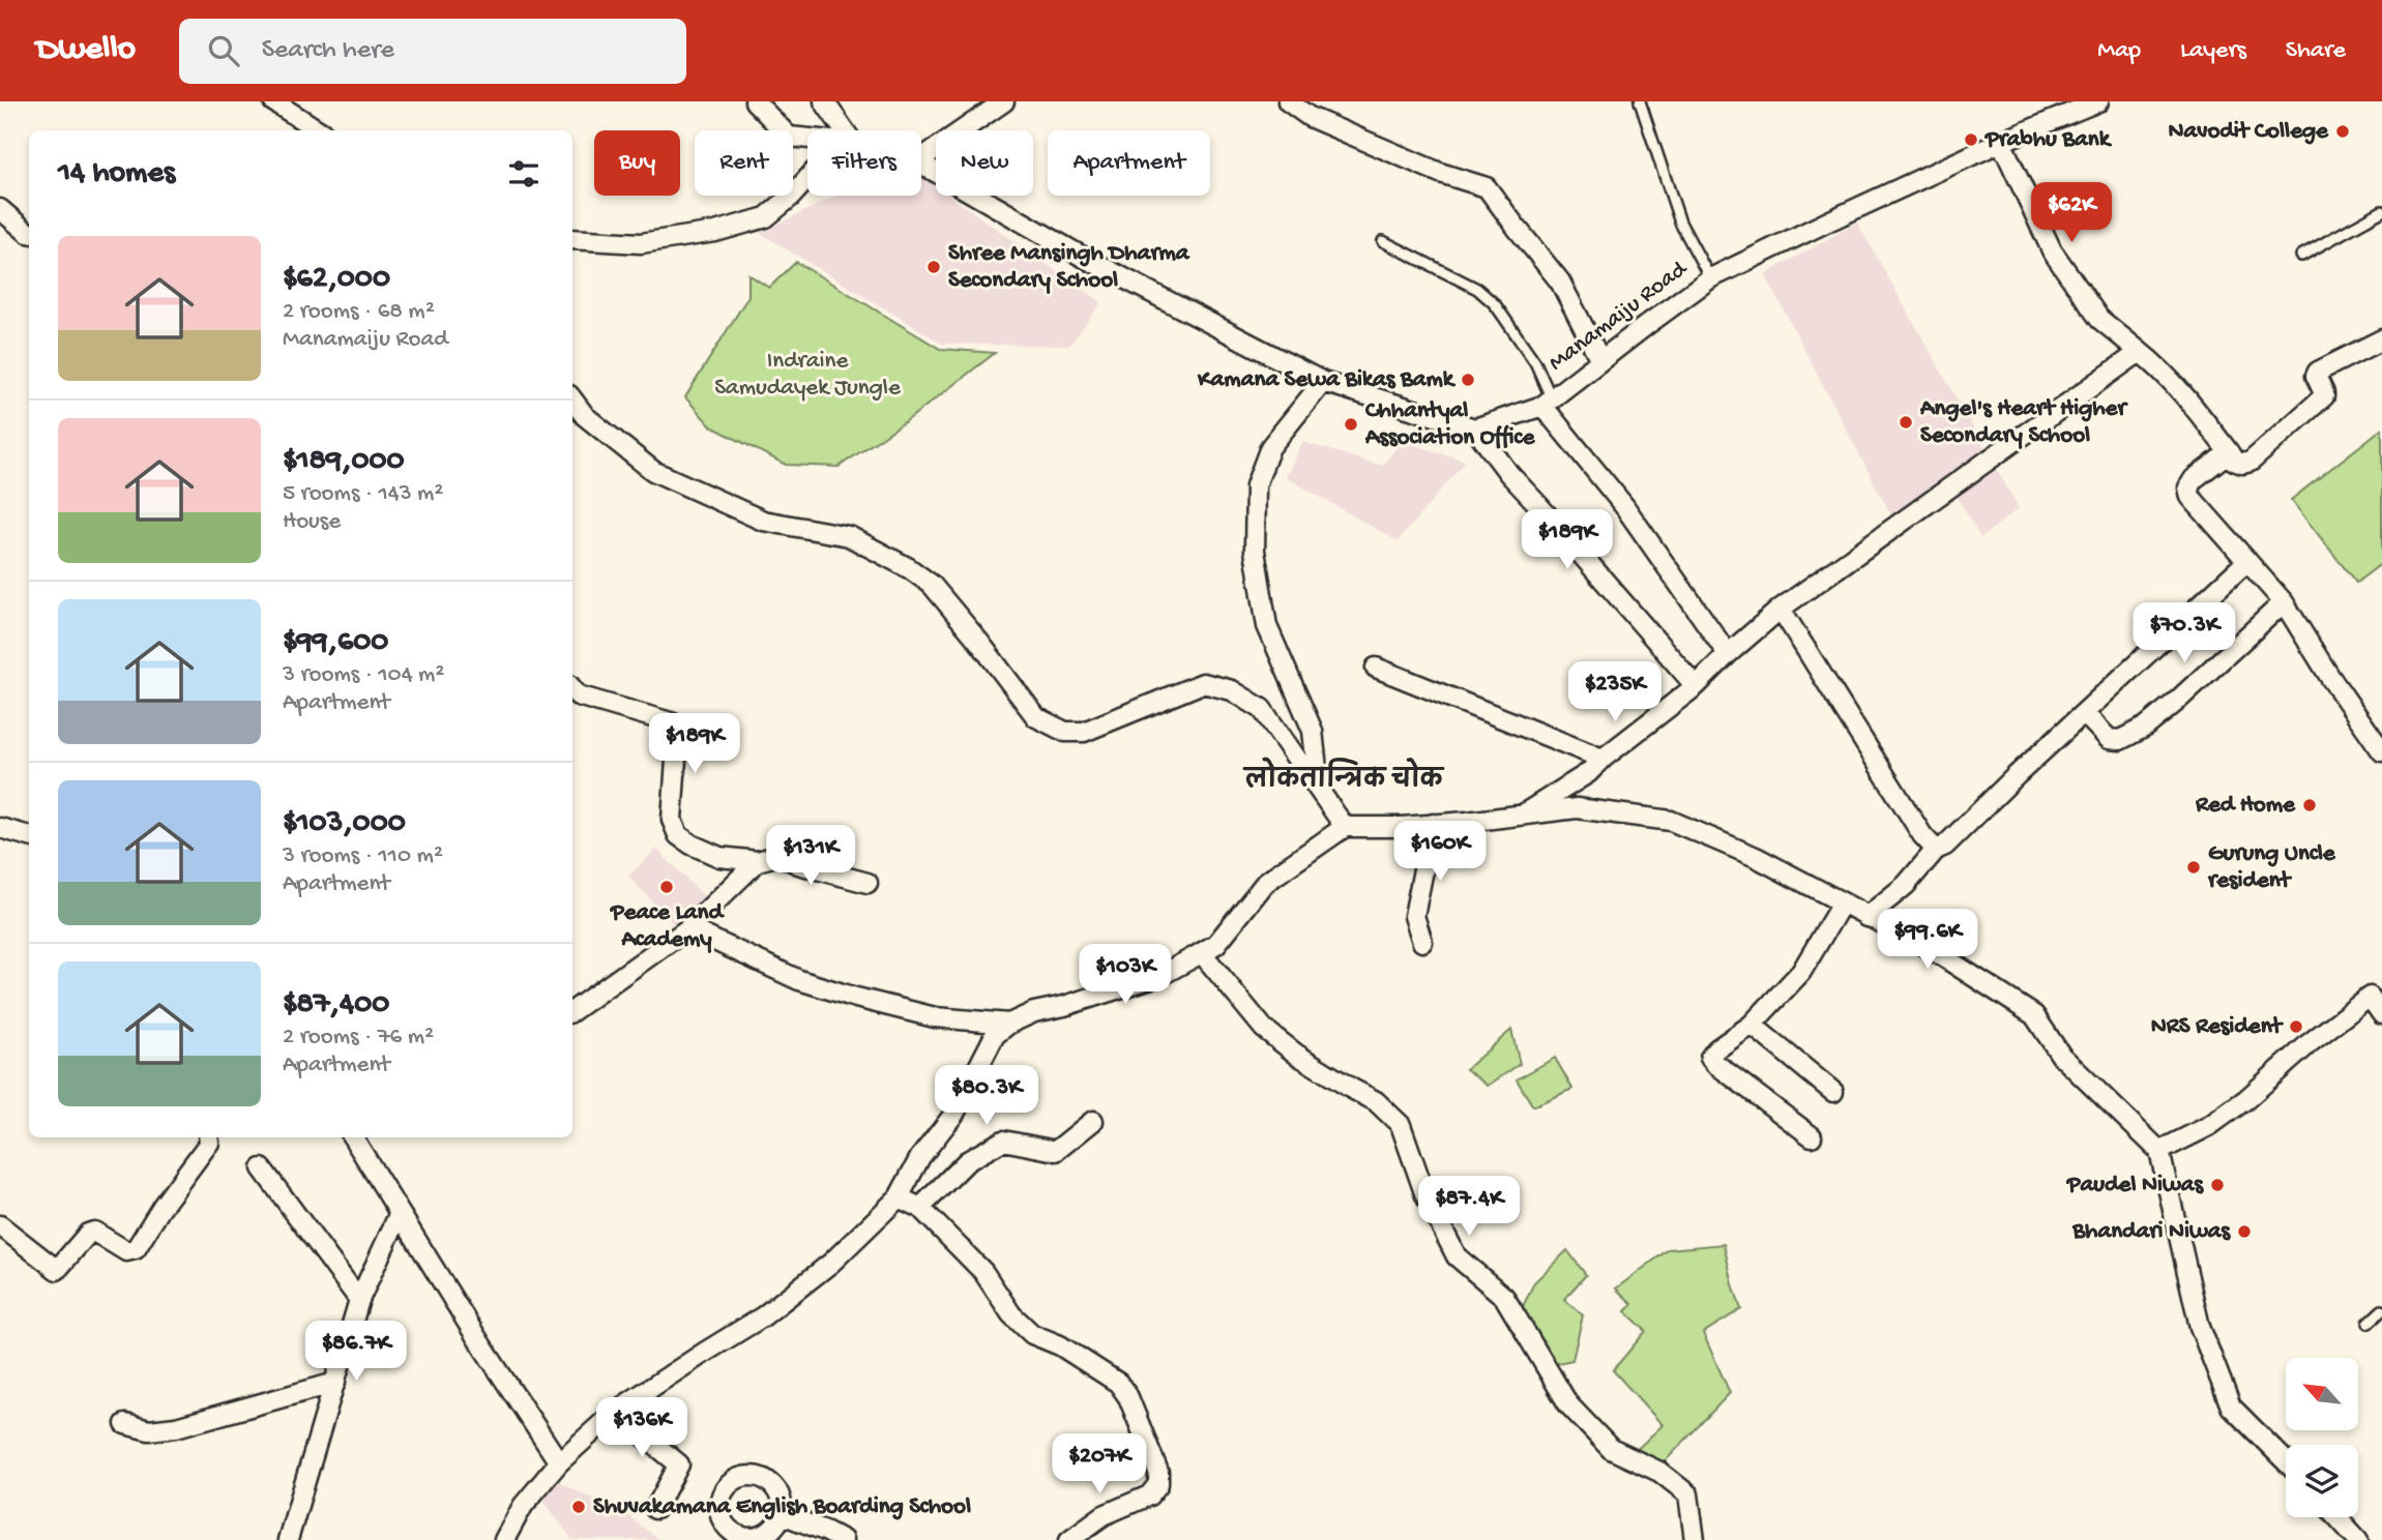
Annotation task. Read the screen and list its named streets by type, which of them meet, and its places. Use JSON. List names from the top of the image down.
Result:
{
  "streets": {
    "street": ["Manamaiju Road"]
  },
  "districts": ["लोकतान्त्रिक चोक"],
  "parks": ["Indraine Samudayek Jungle"],
  "places": [
    "Navodit College",
    "Prabhu Bank",
    "Shree Mansingh Dharma Secondary School",
    "Kamana Sewa Bikas Bamk",
    "Angel's Heart Higher Secondary School",
    "Chhantyal Association Office",
    "Red Home",
    "Gurung Uncle resident",
    "Peace Land Academy",
    "NRS Resident",
    "Paudel Niwas",
    "Bhandari Niwas",
    "Shuvakamana English Boarding School"
  ],
  "north": "top left",
  "page": {
    "header": "Dwello",
    "search": "Search here",
    "nav": ["Map", "Layers", "Share"],
    "chip": [
      "Buy",
      "Rent",
      "Filters",
      "New",
      "Apartment"
    ],
    "heading": "14 homes",
    "price": [
      "$62K",
      "$189K",
      "$70.3K",
      "$235K",
      "$189K",
      "$160K",
      "$131K",
      "$99.6K",
      "$103K",
      "$80.3K",
      "$87.4K",
      "$86.7K",
      "$136K",
      "$207K"
    ],
    "list": [
      {
        "name": "$62,000",
        "note": "2 rooms · 68 m² · Manamaiju Road"
      },
      {
        "name": "$189,000",
        "note": "5 rooms · 143 m² · House"
      },
      {
        "name": "$99,600",
        "note": "3 rooms · 104 m² · Apartment"
      },
      {
        "name": "$103,000",
        "note": "3 rooms · 110 m² · Apartment"
      },
      {
        "name": "$87,400",
        "note": "2 rooms · 76 m² · Apartment"
      }
    ]
  }
}
